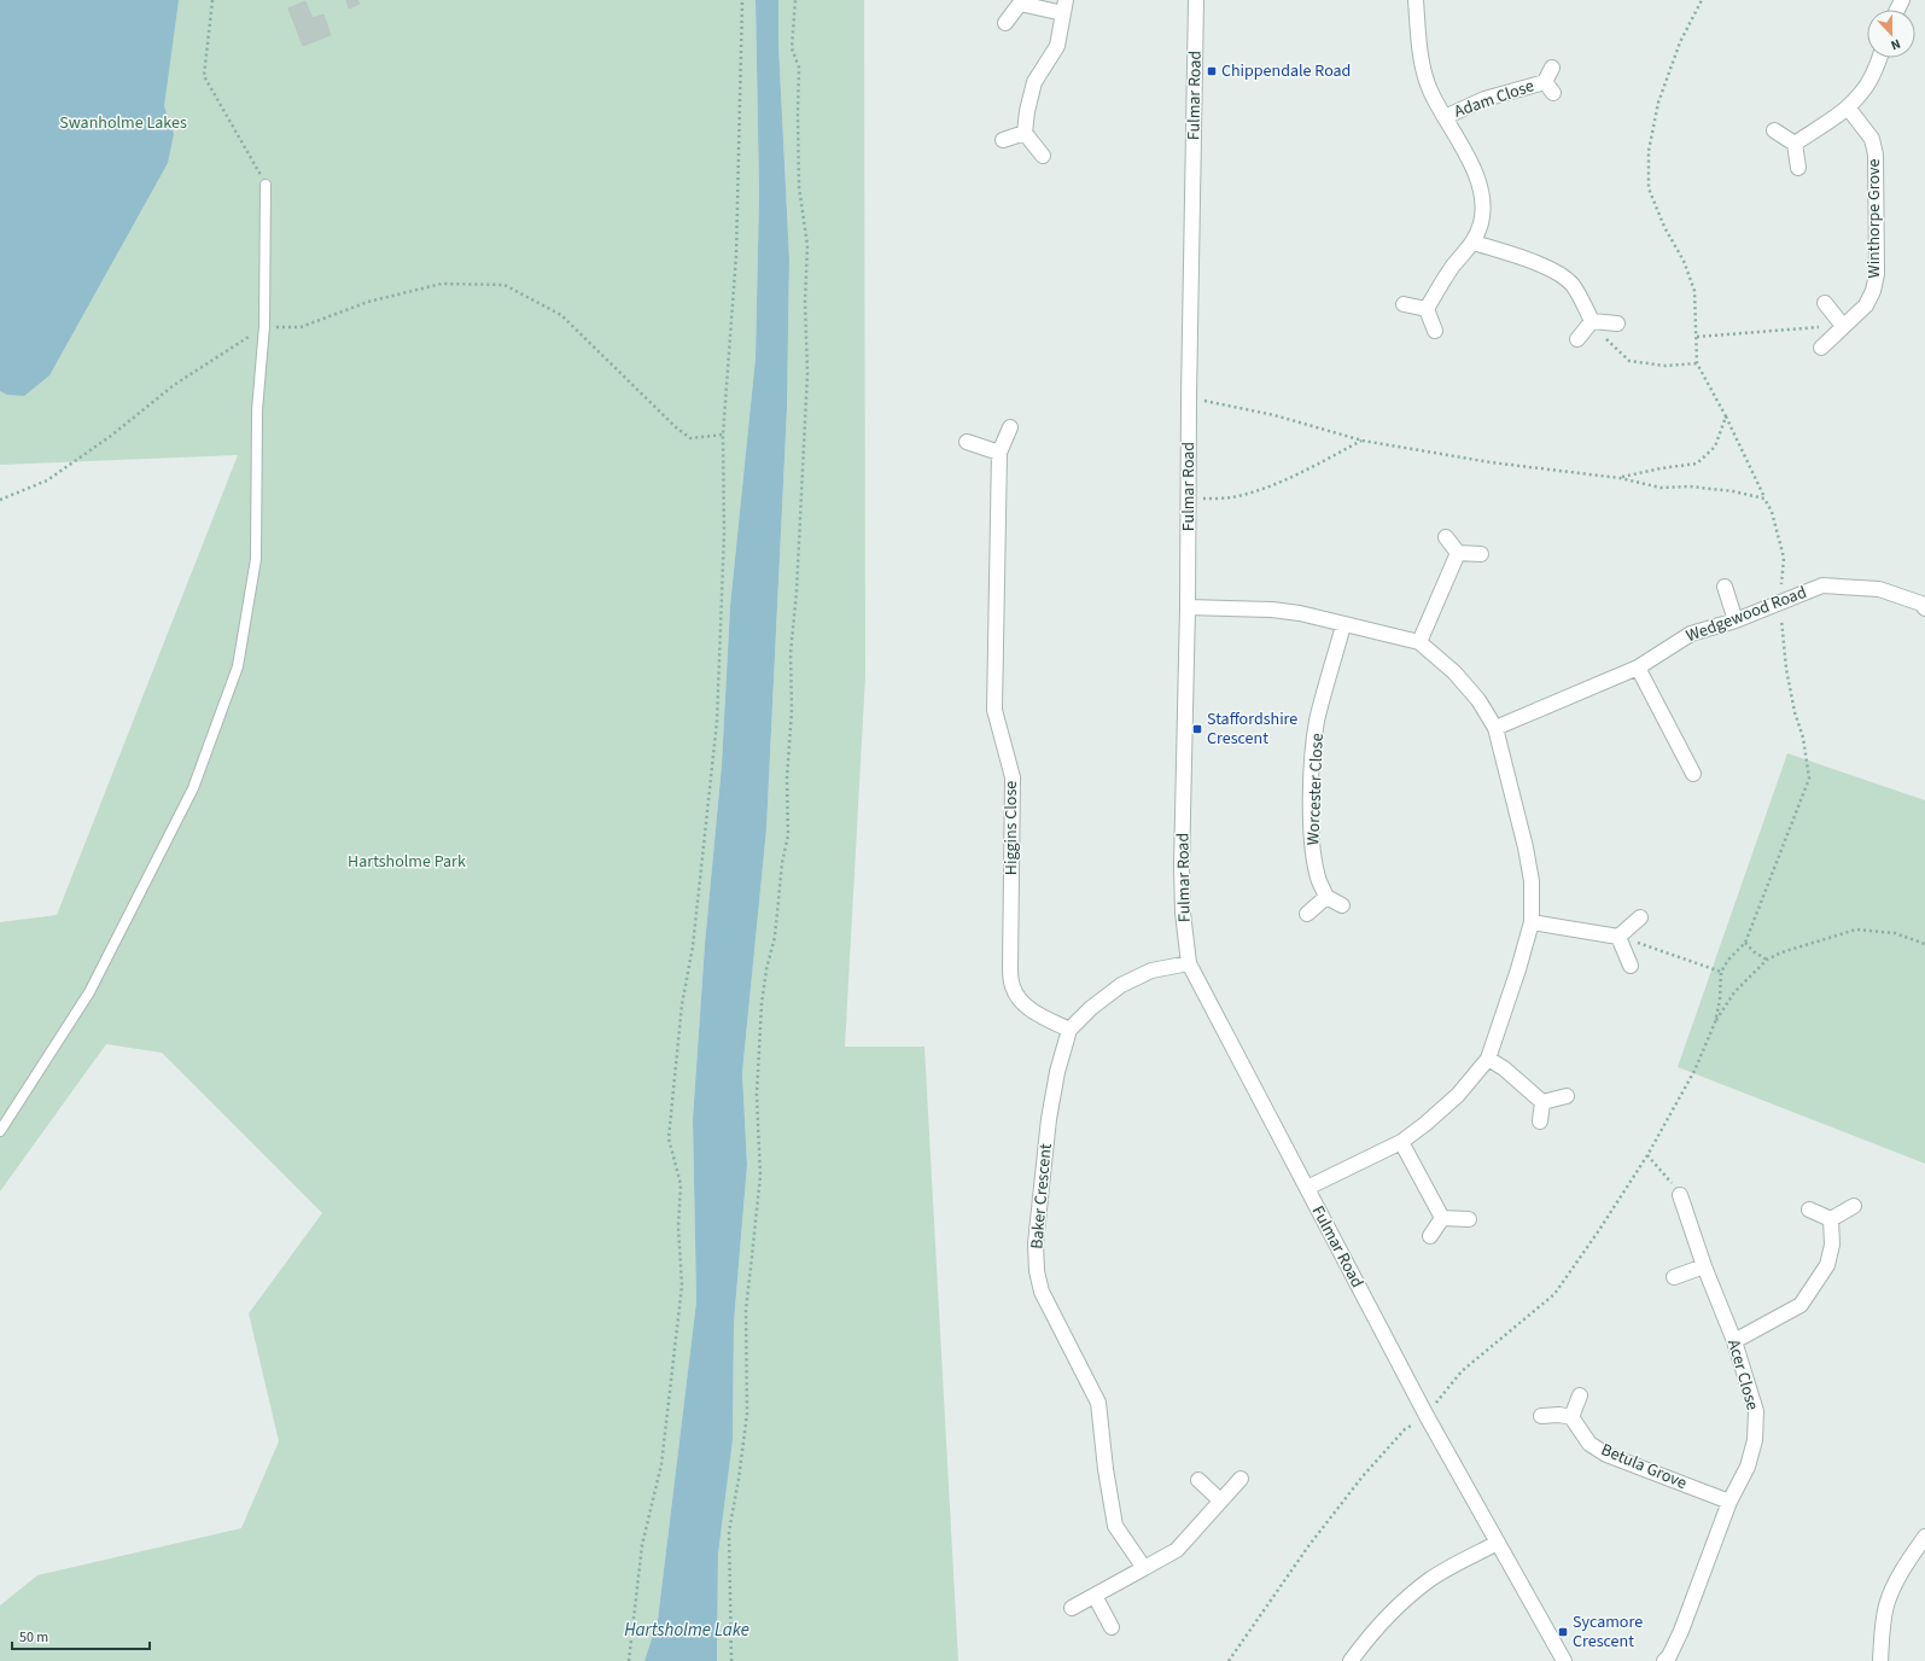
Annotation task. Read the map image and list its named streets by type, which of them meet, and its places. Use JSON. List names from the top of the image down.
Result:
{
  "streets": {
    "street": [
      "Fulmar Road",
      "Adam Close",
      "Winthorpe Grove",
      "Wedgewood Road",
      "Worcester Close",
      "Higgins Close",
      "Baker Crescent",
      "Acer Close",
      "Betula Grove"
    ]
  },
  "crossings": [
    ["Fulmar Road", "Baker Crescent"],
    ["Higgins Close", "Baker Crescent"],
    ["Acer Close", "Betula Grove"]
  ],
  "water": ["Hartsholme Lake"],
  "parks": ["Swanholme Lakes", "Hartsholme Park"],
  "places": {
    "transit": ["Chippendale Road", "Staffordshire Crescent", "Sycamore Crescent"]
  },
  "scale_bar": "50 m",
  "north": "bottom"
}
